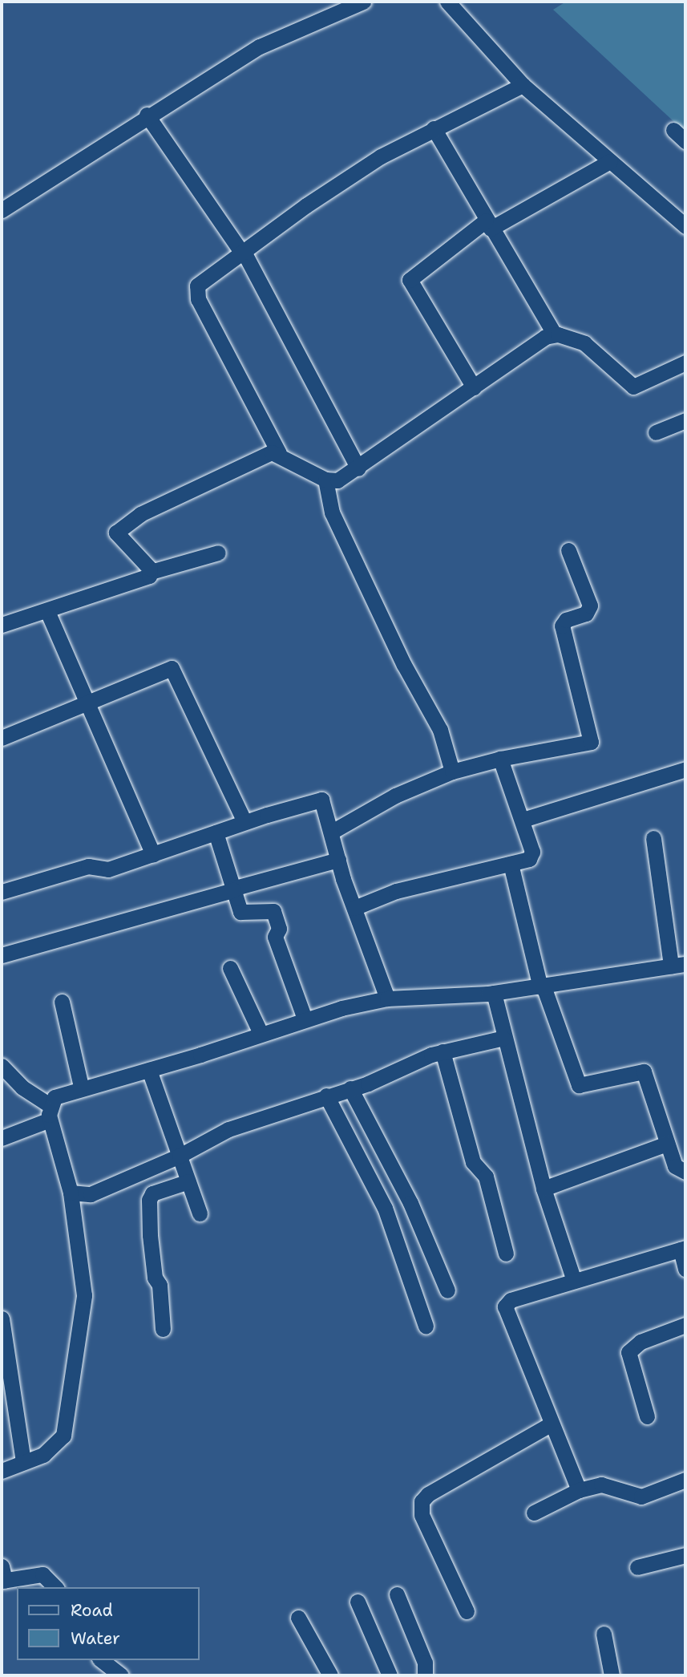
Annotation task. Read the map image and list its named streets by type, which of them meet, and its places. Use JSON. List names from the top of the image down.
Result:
{
  "legend": ["Road", "Water"]
}
